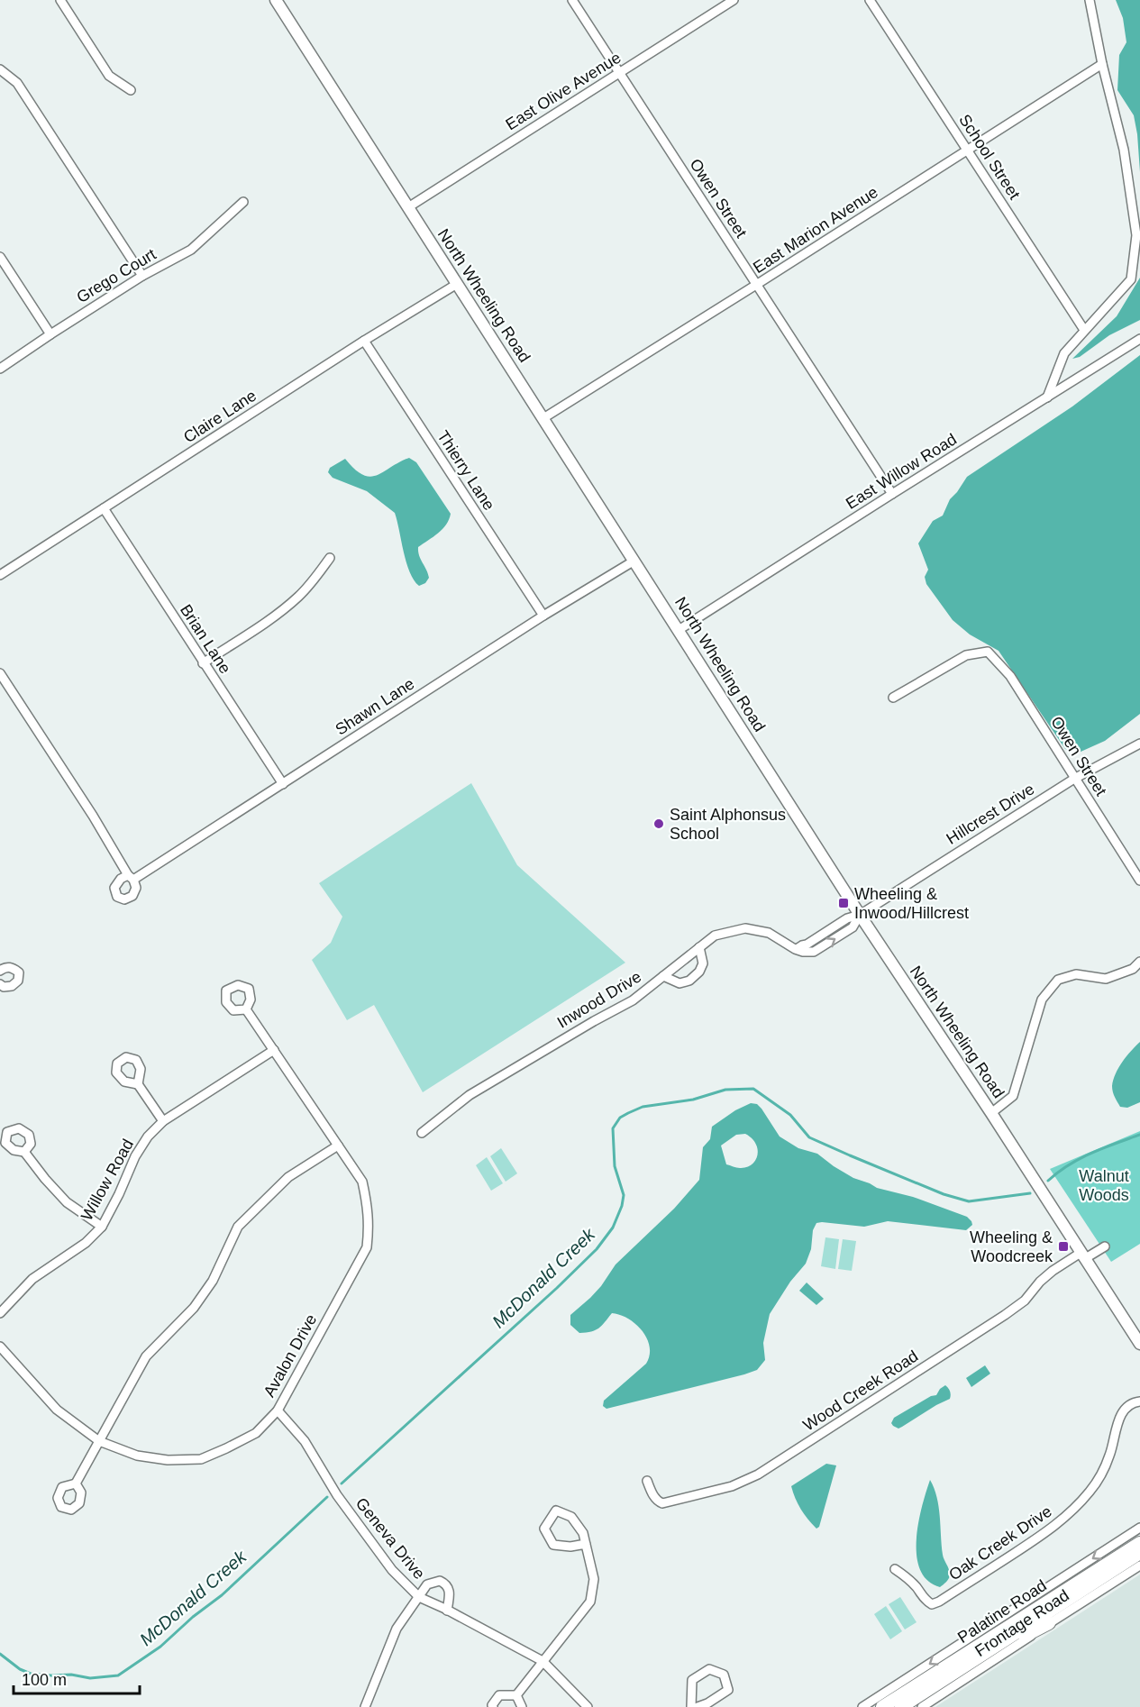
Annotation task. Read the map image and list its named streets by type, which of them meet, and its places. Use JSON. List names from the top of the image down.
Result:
{
  "streets": {
    "highway": ["Palatine Road"],
    "main road": ["North Wheeling Road"],
    "street": [
      "East Olive Avenue",
      "School Street",
      "Owen Street",
      "East Marion Avenue",
      "Grego Court",
      "Claire Lane",
      "Thierry Lane",
      "East Willow Road",
      "Brian Lane",
      "Shawn Lane",
      "Hillcrest Drive",
      "Inwood Drive",
      "Willow Road",
      "Avalon Drive",
      "Wood Creek Road",
      "Geneva Drive",
      "Oak Creek Drive",
      "Frontage Road"
    ]
  },
  "crossings": [
    ["East Olive Avenue", "Owen Street"],
    ["East Olive Avenue", "North Wheeling Road"],
    ["School Street", "East Marion Avenue"],
    ["Owen Street", "East Marion Avenue"],
    ["Owen Street", "East Willow Road"],
    ["Owen Street", "Hillcrest Drive"],
    ["East Marion Avenue", "North Wheeling Road"],
    ["North Wheeling Road", "Claire Lane"],
    ["North Wheeling Road", "East Willow Road"],
    ["North Wheeling Road", "Shawn Lane"],
    ["North Wheeling Road", "Hillcrest Drive"],
    ["North Wheeling Road", "Inwood Drive"],
    ["North Wheeling Road", "Wood Creek Road"],
    ["Claire Lane", "Thierry Lane"],
    ["Claire Lane", "Brian Lane"],
    ["Thierry Lane", "Shawn Lane"],
    ["Brian Lane", "Shawn Lane"],
    ["Hillcrest Drive", "Inwood Drive"],
    ["Willow Road", "Avalon Drive"],
    ["Avalon Drive", "Geneva Drive"]
  ],
  "water": ["McDonald Creek"],
  "parks": ["Walnut Woods"],
  "places": {
    "other": ["Saint Alphonsus School"],
    "transit": ["Wheeling & Inwood/Hillcrest", "Wheeling & Woodcreek"]
  },
  "scale_bar": "100 m"
}
